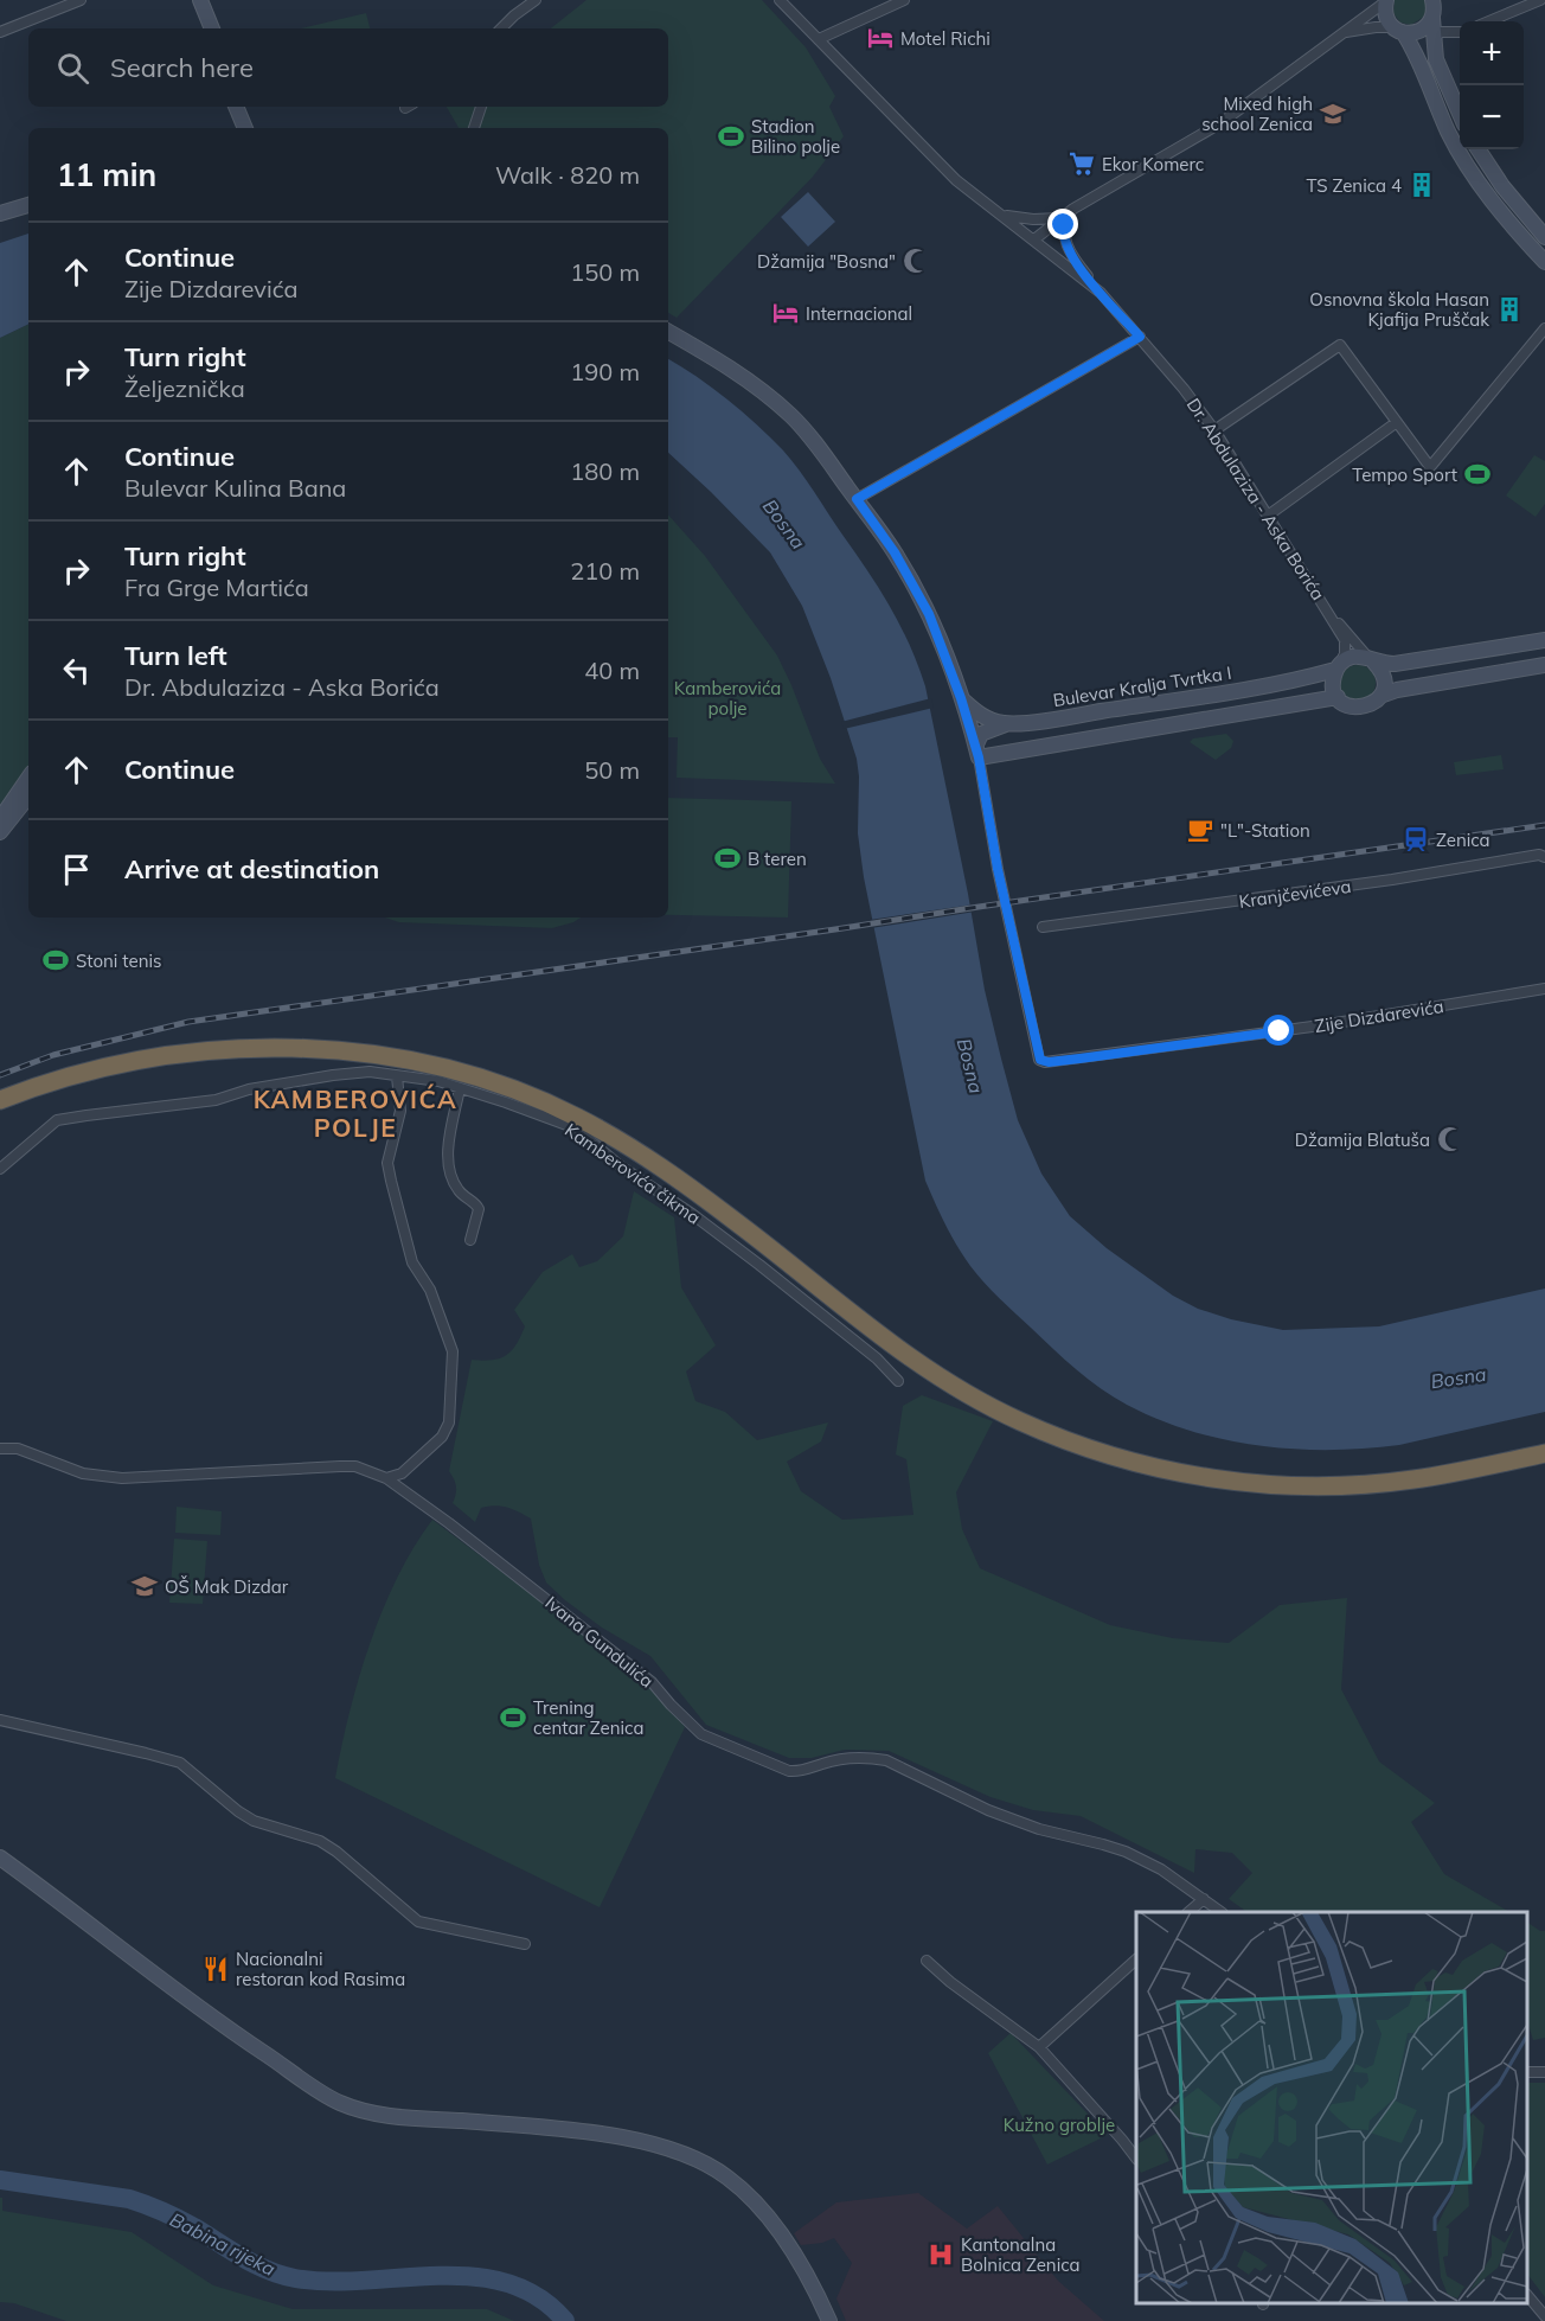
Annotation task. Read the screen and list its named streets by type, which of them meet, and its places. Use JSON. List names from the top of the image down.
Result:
{
  "streets": {
    "street": [
      "Dr. Abdulaziza - Aska Borića",
      "Bulevar Kralja Tvrtka I",
      "Kranjčevićeva",
      "Zije Dizdarevića",
      "Kamberovića čikma",
      "Ivana Gundulića"
    ]
  },
  "crossings": [
    ["Dr. Abdulaziza - Aska Borića", "Bulevar Kralja Tvrtka I"]
  ],
  "districts": ["KAMBEROVIĆA POLJE"],
  "water": ["Bosna", "Babina rijeka"],
  "parks": ["Kamberovića polje", "Kužno groblje"],
  "places": {
    "hotel": ["Motel Richi", "Internacional"],
    "school or university": ["Mixed high school Zenica", "OŠ Mak Dizdar"],
    "sports": [
      "Stadion Bilino polje",
      "Tempo Sport",
      "B teren",
      "Stoni tenis",
      "Trening centar Zenica"
    ],
    "supermarket": ["Ekor Komerc"],
    "building": ["TS Zenica 4", "Osnovna škola Hasan Kjafija Pruščak"],
    "mosque": ["Džamija \"Bosna\"", "Džamija Blatuša"],
    "cafe": ["\"L\"-Station"],
    "station": ["Zenica"],
    "restaurant": ["Nacionalni restoran kod Rasima"],
    "hospital": ["Kantonalna Bolnica Zenica"]
  },
  "page": {
    "map_buttons": ["+", "−"],
    "search": "Search here",
    "heading": ["11 min", "Walk · 820 m"],
    "list": [
      ["Continue", "Zije Dizdarevića", "150 m"],
      ["Turn right", "Željeznička", "190 m"],
      ["Continue", "Bulevar Kulina Bana", "180 m"],
      ["Turn right", "Fra Grge Martića", "210 m"],
      ["Turn left", "Dr. Abdulaziza - Aska Borića", "40 m"],
      ["Continue", "50 m"],
      "Arrive at destination"
    ]
  }
}
